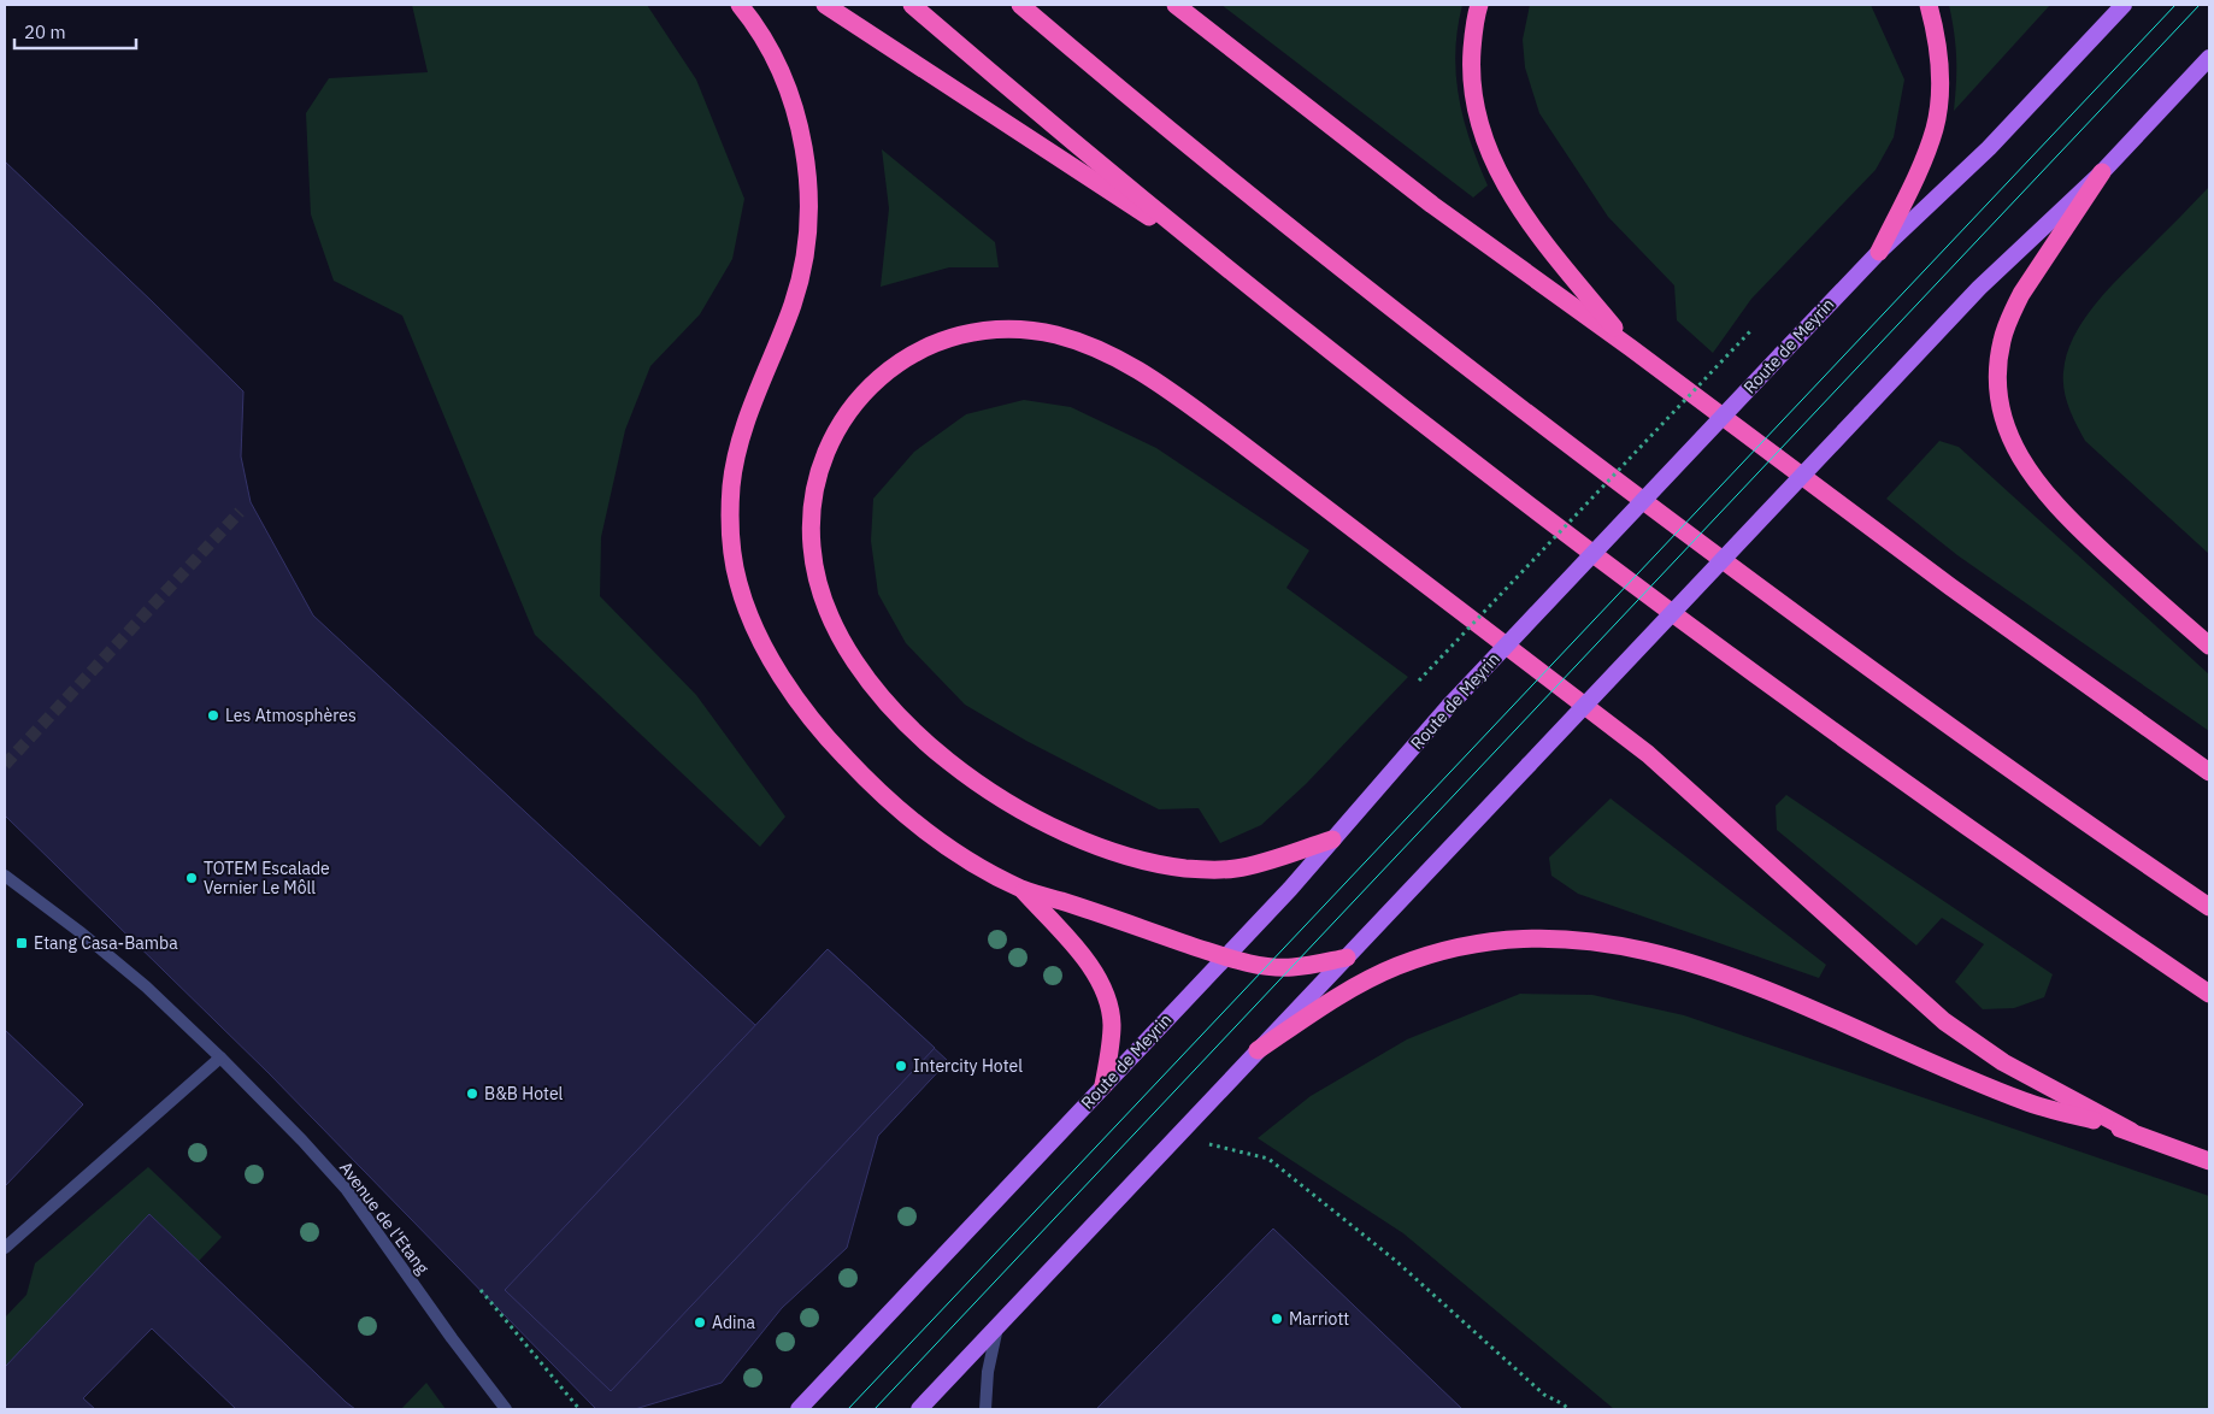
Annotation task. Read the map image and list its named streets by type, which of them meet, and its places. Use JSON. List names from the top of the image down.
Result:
{
  "streets": {
    "main road": ["Route de Meyrin"],
    "street": ["Avenue de l'Etang"]
  },
  "places": {
    "other": [
      "Les Atmosphères",
      "TOTEM Escalade Vernier Le Môll",
      "Intercity Hotel",
      "B&B Hotel",
      "Marriott",
      "Adina"
    ],
    "transit": ["Etang Casa-Bamba"]
  },
  "scale_bar": "20 m"
}
